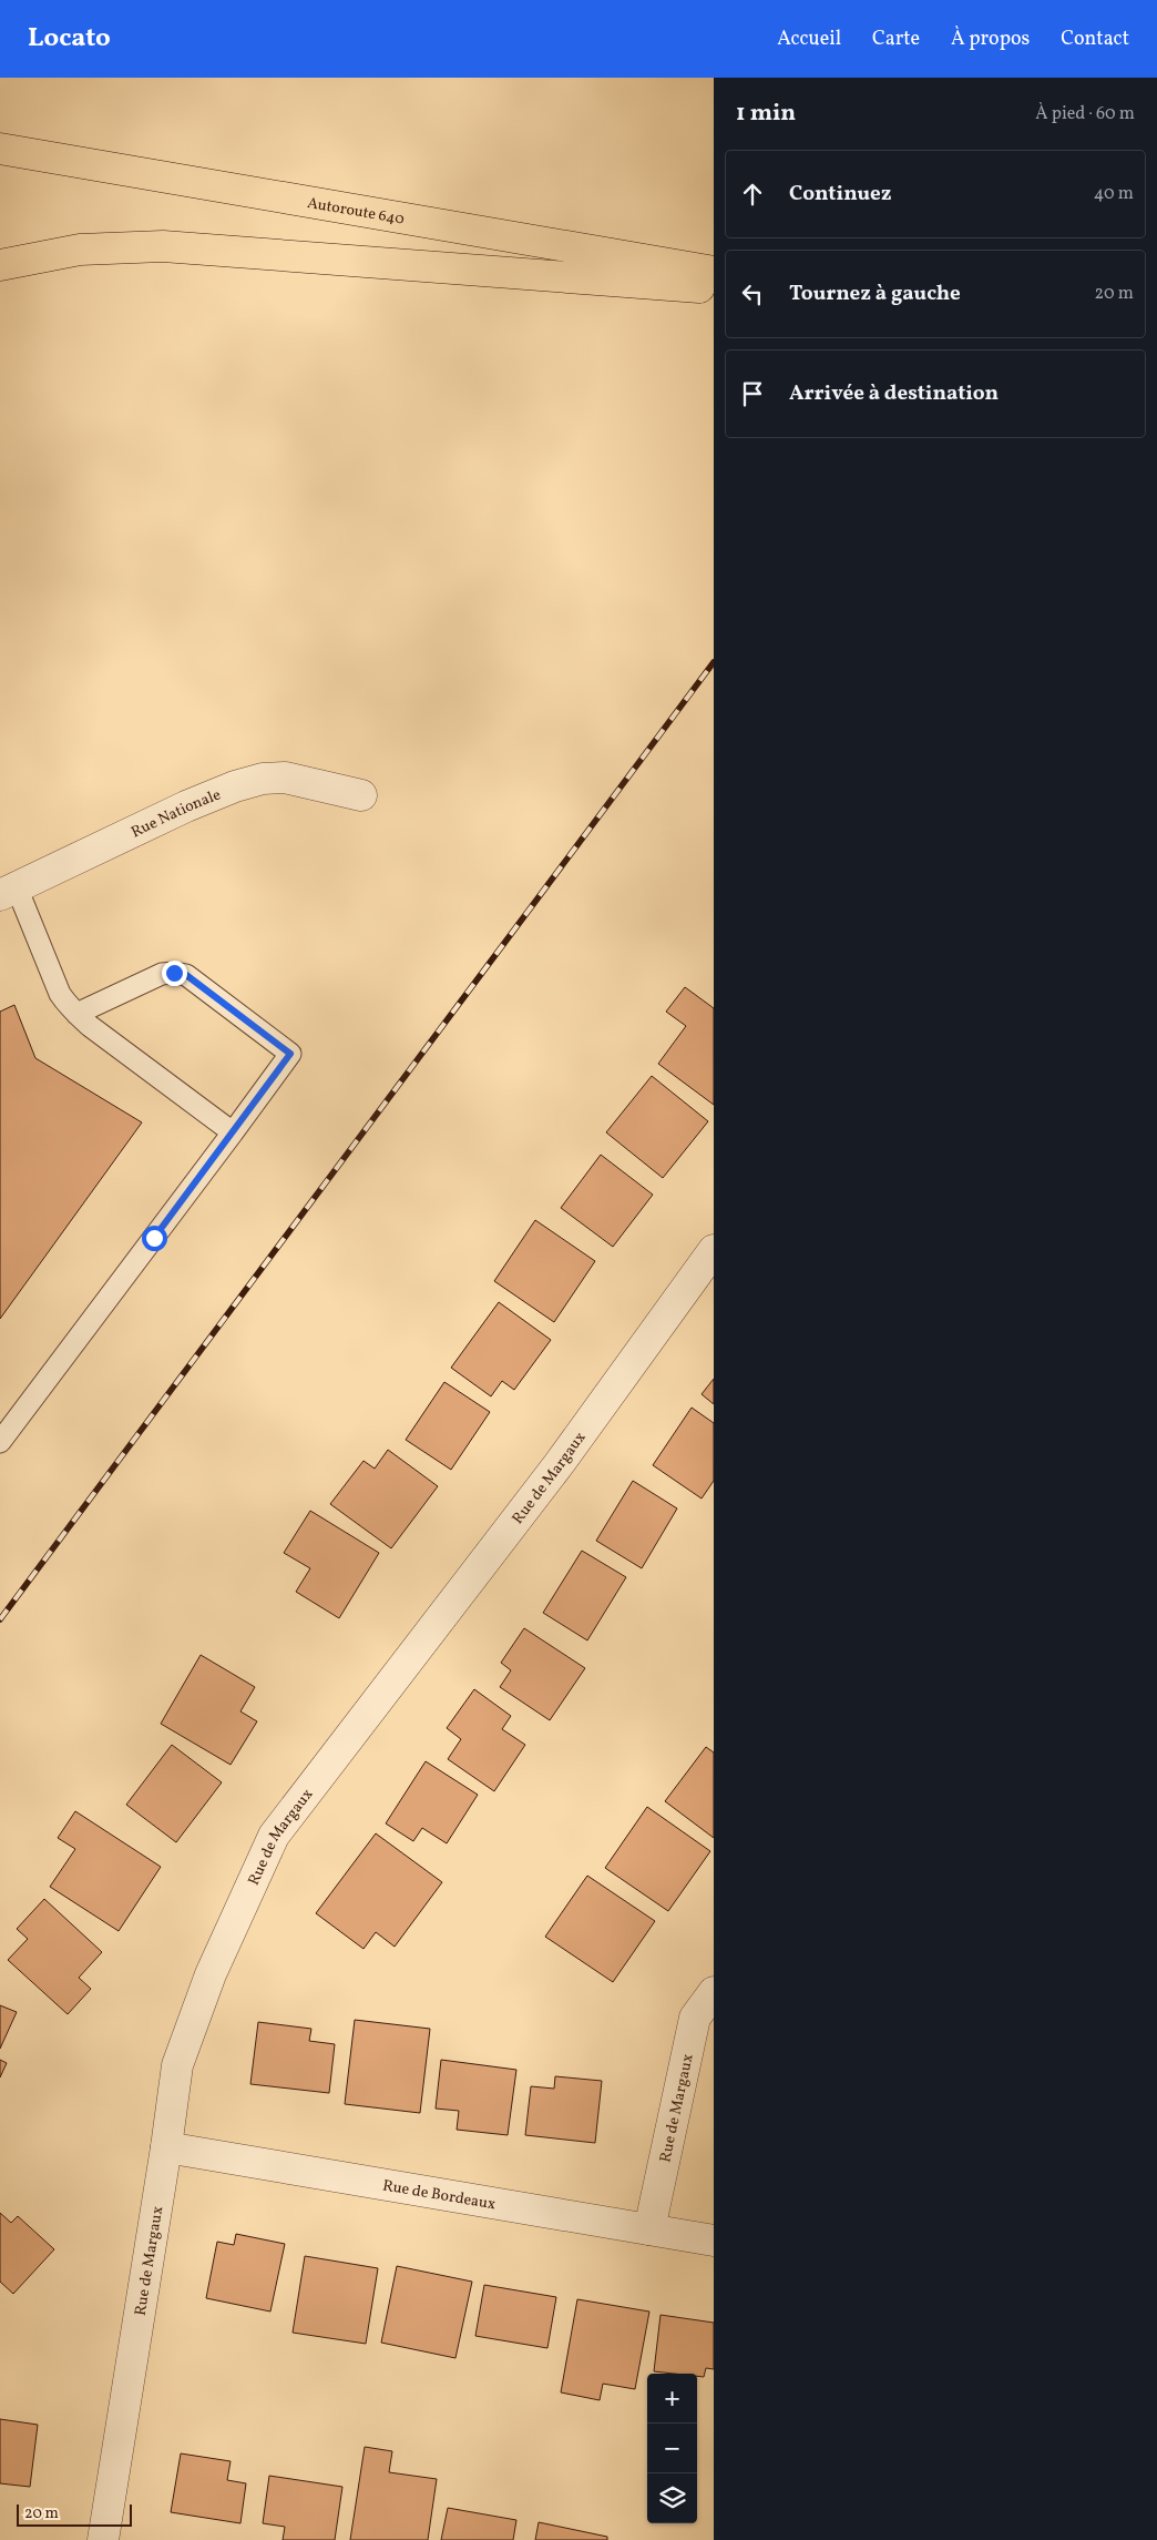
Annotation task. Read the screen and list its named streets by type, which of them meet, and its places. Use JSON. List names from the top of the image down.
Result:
{
  "streets": {
    "highway": ["Autoroute 640"],
    "street": ["Rue Nationale", "Rue de Margaux", "Rue de Bordeaux"]
  },
  "crossings": [
    ["Rue de Margaux", "Rue de Bordeaux"]
  ],
  "scale_bar": "20 m",
  "page": {
    "header": "Locato",
    "nav": [
      "Accueil",
      "Carte",
      "À propos",
      "Contact"
    ],
    "heading": ["1 min", "À pied · 60 m"],
    "list": [
      ["Continuez", "40 m"],
      ["Tournez à gauche", "20 m"],
      "Arrivée à destination"
    ],
    "map_buttons": ["+", "−"],
    "scale": "20 m"
  }
}
